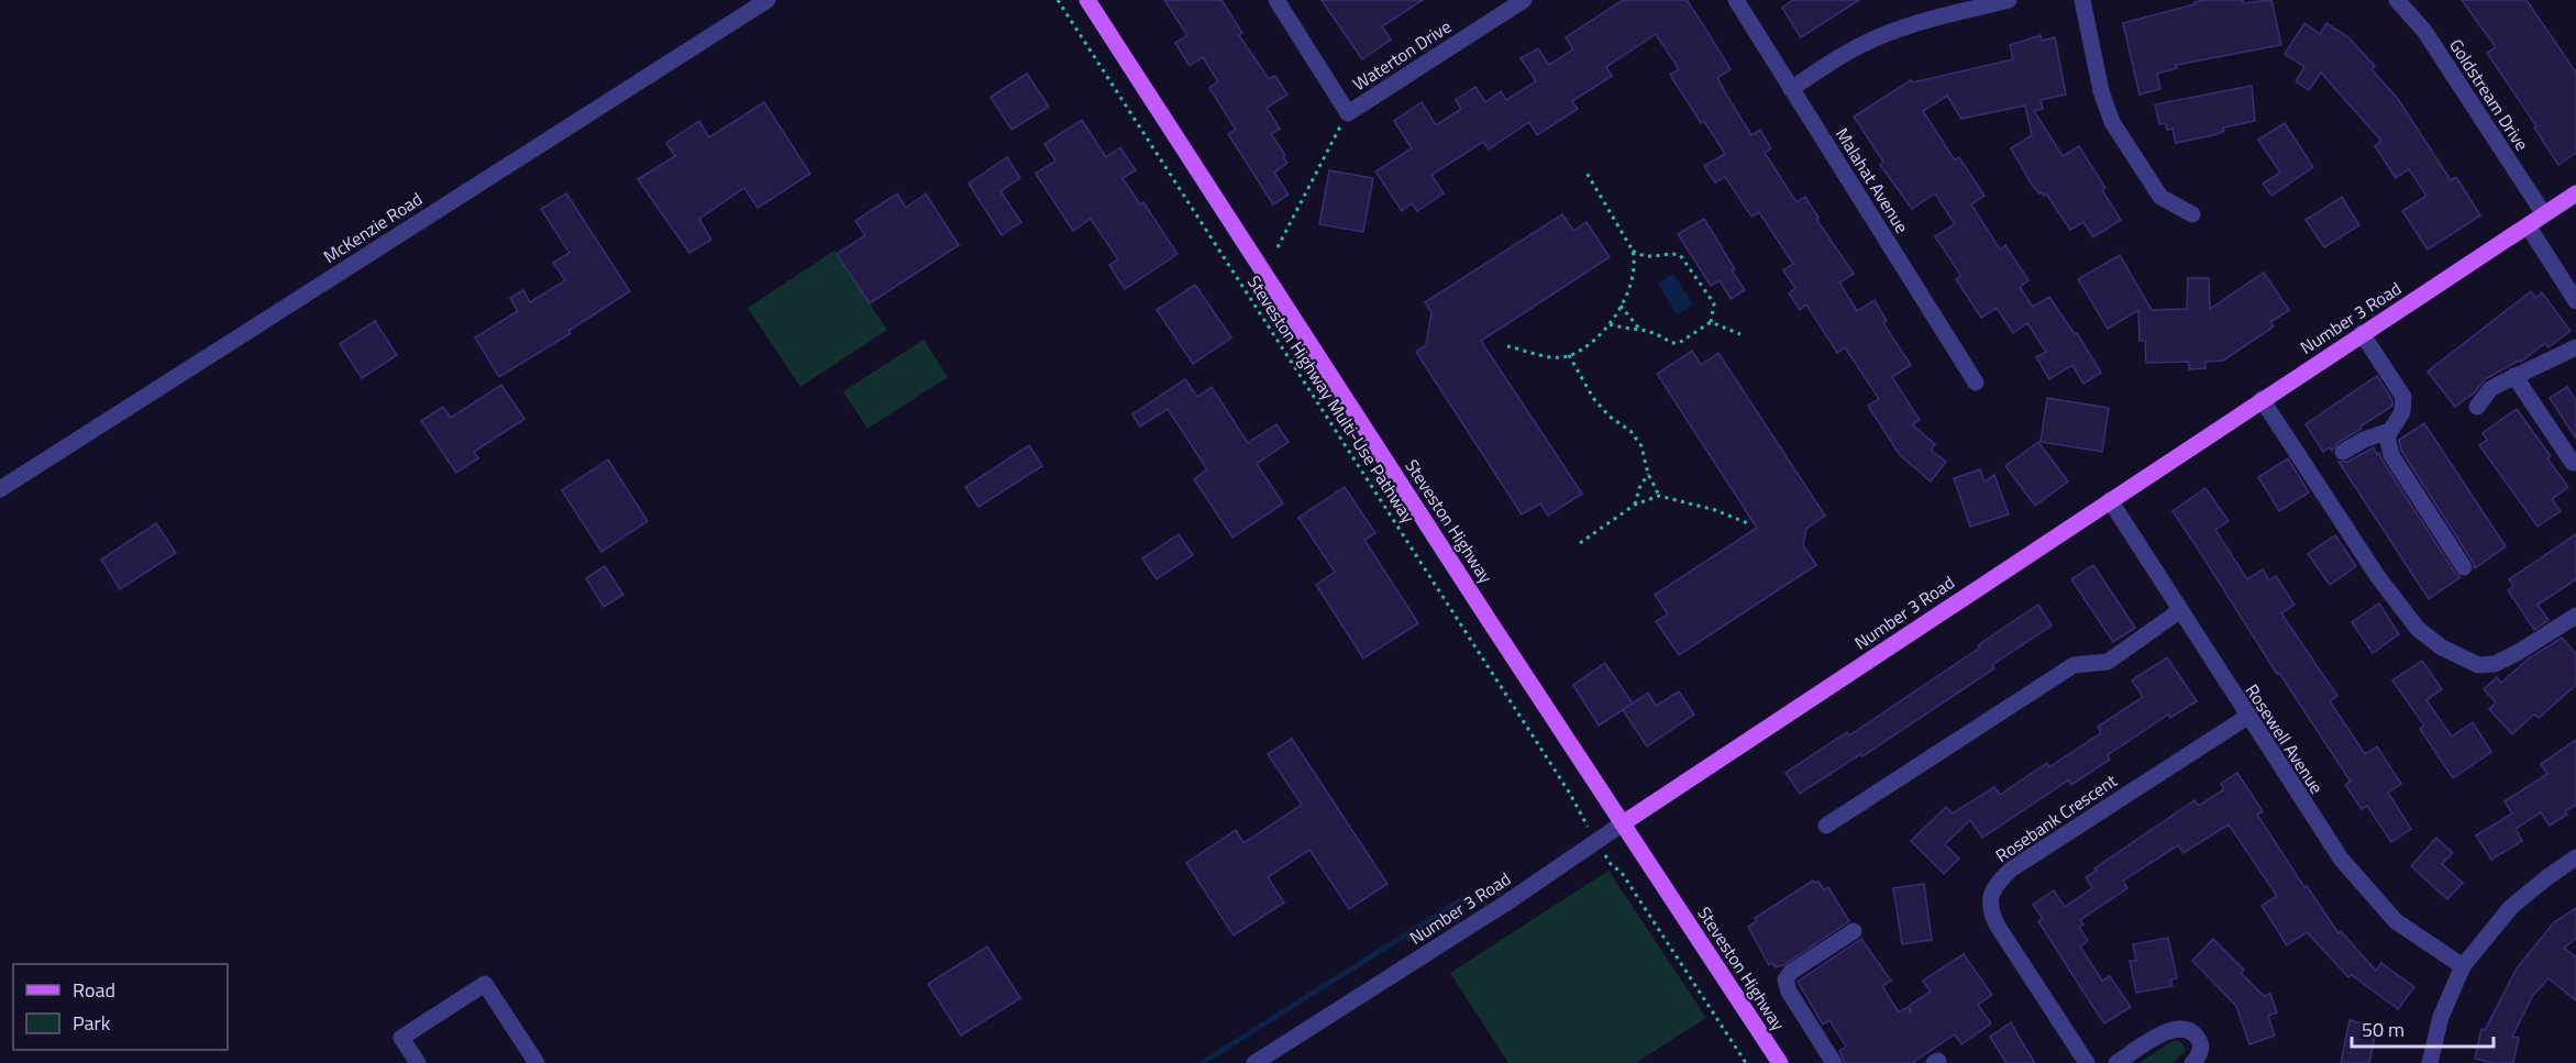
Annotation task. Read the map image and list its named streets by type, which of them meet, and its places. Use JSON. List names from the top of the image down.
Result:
{
  "streets": {
    "main road": ["Number 3 Road", "Steveston Highway"],
    "street": [
      "Waterton Drive",
      "Goldstream Drive",
      "Malahat Avenue",
      "McKenzie Road",
      "Rosewell Avenue",
      "Rosebank Crescent"
    ],
    "path": ["Steveston Highway Multi-Use Pathway"]
  },
  "crossings": [
    ["Goldstream Drive", "Number 3 Road"],
    ["Number 3 Road", "Steveston Highway"],
    ["Number 3 Road", "Rosewell Avenue"],
    ["Rosewell Avenue", "Rosebank Crescent"]
  ],
  "legend": ["Road", "Park"],
  "scale_bar": "50 m"
}
